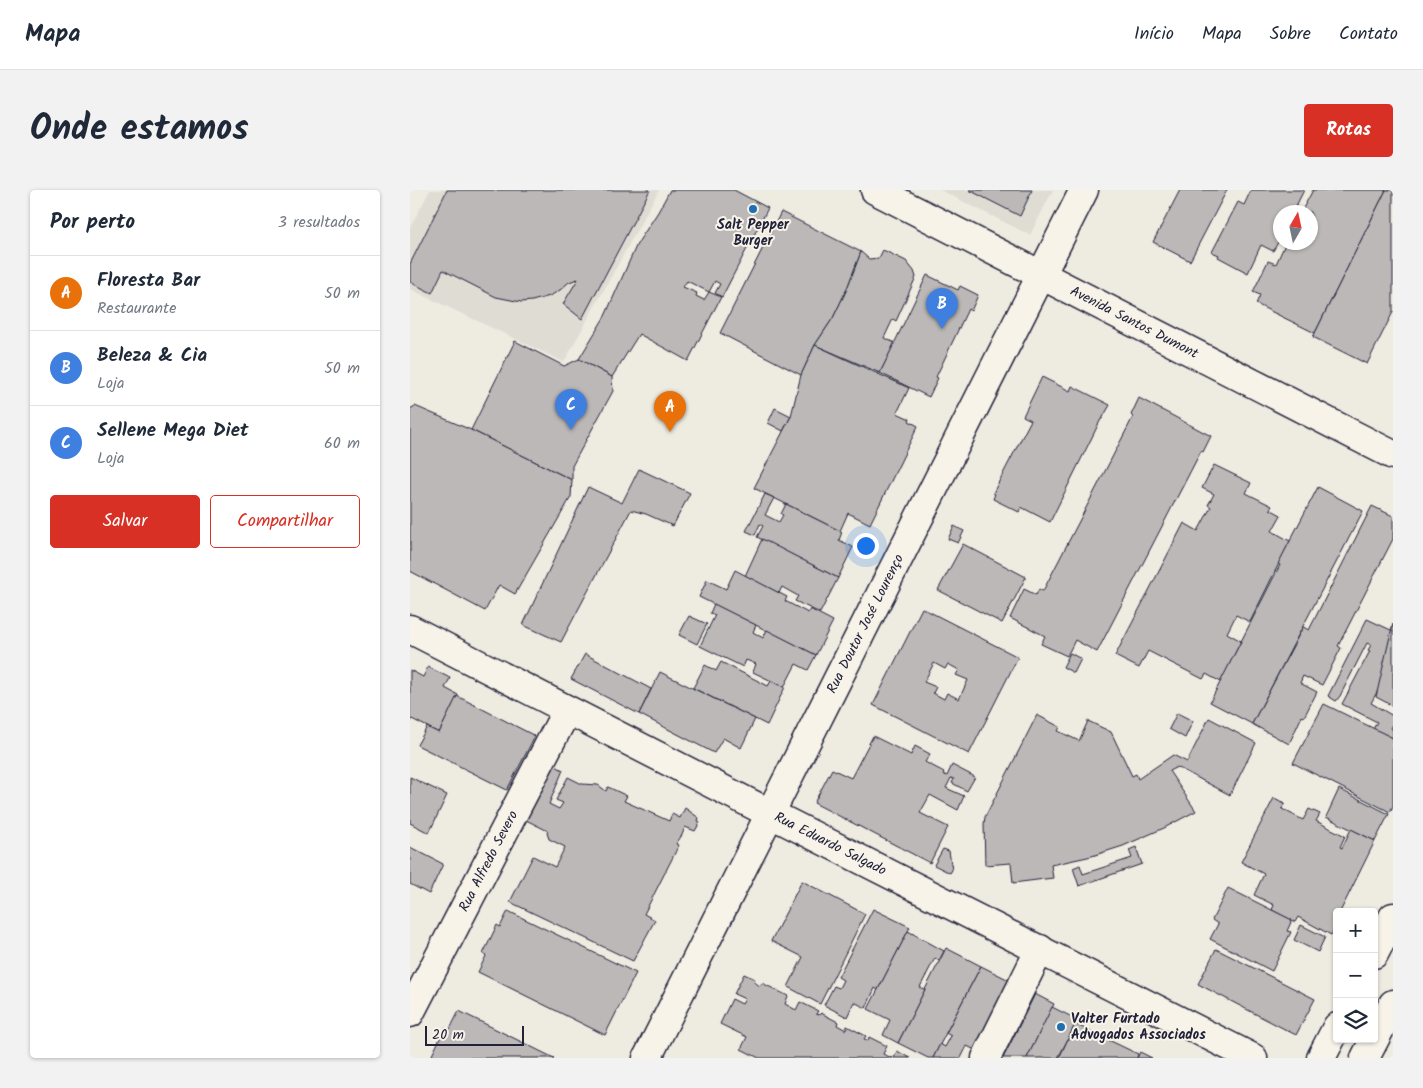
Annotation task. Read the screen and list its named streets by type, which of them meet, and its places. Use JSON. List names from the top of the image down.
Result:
{
  "streets": {
    "street": [
      "Avenida Santos Dumont",
      "Rua Doutor José Lourenço",
      "Rua Eduardo Salgado",
      "Rua Alfredo Severo"
    ]
  },
  "crossings": [
    ["Avenida Santos Dumont", "Rua Doutor José Lourenço"],
    ["Rua Doutor José Lourenço", "Rua Eduardo Salgado"],
    ["Rua Eduardo Salgado", "Rua Alfredo Severo"]
  ],
  "places": ["Salt Pepper Burger", "Valter Furtado Advogados Associados"],
  "scale_bar": "20 m",
  "north": "top",
  "page": {
    "header": "Mapa",
    "nav": [
      "Início",
      "Mapa",
      "Sobre",
      "Contato"
    ],
    "title": "Onde estamos",
    "buttons": [
      "Rotas",
      ["Salvar", "Compartilhar"]
    ],
    "heading": ["Por perto", "3 resultados"],
    "list": [
      {
        "mark": "A",
        "name": "Floresta Bar",
        "note": "Restaurante",
        "value": "50 m"
      },
      {
        "mark": "B",
        "name": "Beleza & Cia",
        "note": "Loja",
        "value": "50 m"
      },
      {
        "mark": "C",
        "name": "Sellene Mega Diet",
        "note": "Loja",
        "value": "60 m"
      }
    ],
    "pins": ["B", "C", "A"],
    "map_buttons": ["+", "−"],
    "scale": "20 m"
  }
}
